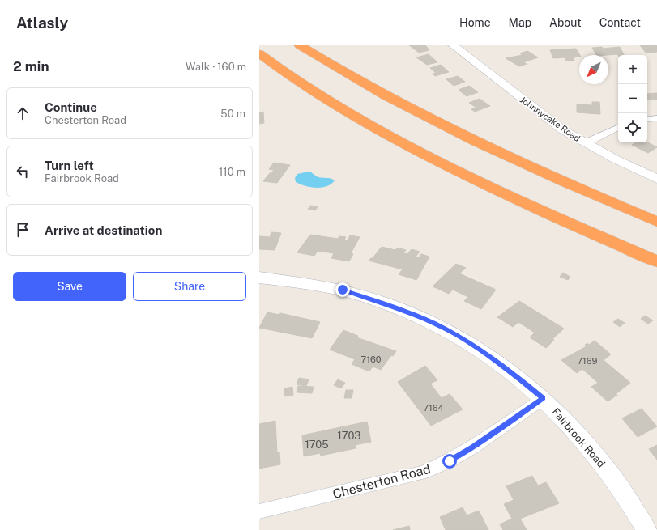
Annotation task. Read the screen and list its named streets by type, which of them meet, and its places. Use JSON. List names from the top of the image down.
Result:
{
  "streets": {
    "street": ["Johnnycake Road", "Fairbrook Road", "Chesterton Road"]
  },
  "crossings": [
    ["Fairbrook Road", "Chesterton Road"]
  ],
  "house_numbers": [
    "7160",
    "7169",
    "7164",
    "1703",
    "1705"
  ],
  "north": "bottom left",
  "page": {
    "header": "Atlasly",
    "nav": [
      "Home",
      "Map",
      "About",
      "Contact"
    ],
    "heading": ["2 min", "Walk · 160 m"],
    "map_buttons": ["+", "−"],
    "list": [
      ["Continue", "Chesterton Road", "50 m"],
      ["Turn left", "Fairbrook Road", "110 m"],
      "Arrive at destination"
    ],
    "buttons": ["Save", "Share"]
  }
}
